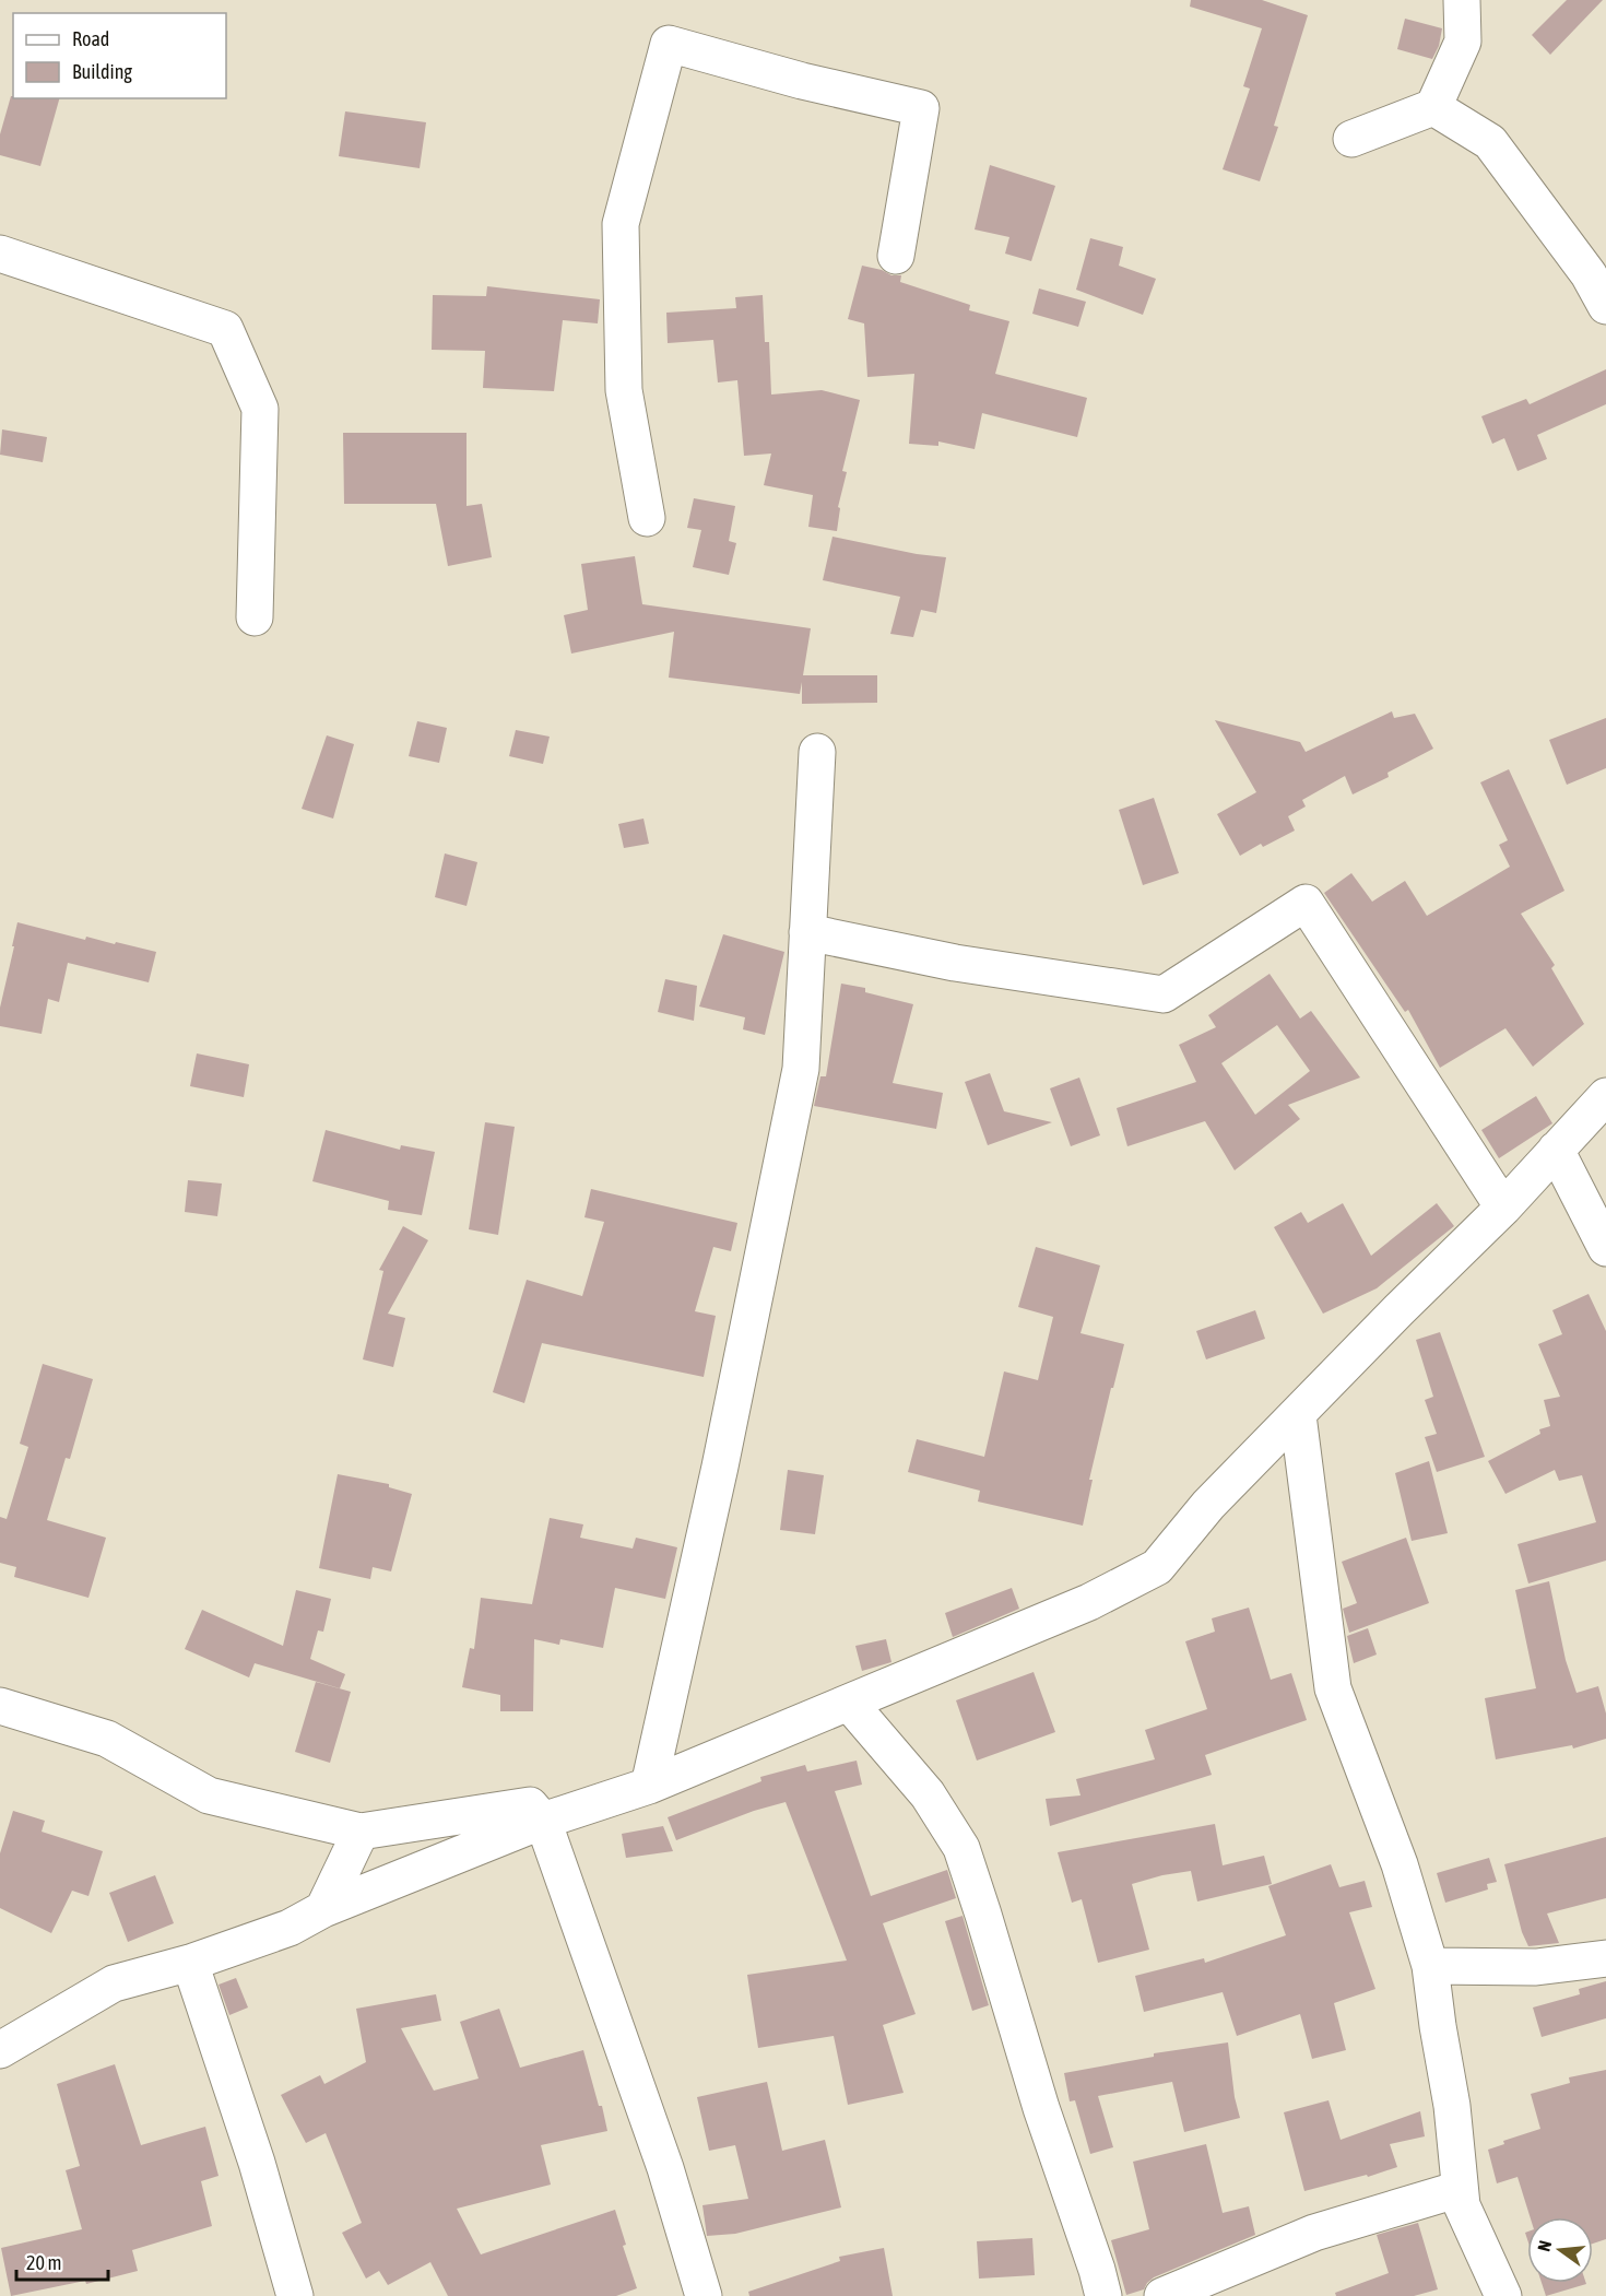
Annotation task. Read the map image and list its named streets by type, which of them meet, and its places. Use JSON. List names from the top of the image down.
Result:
{
  "legend": ["Road", "Building"],
  "scale_bar": "20 m",
  "north": "left"
}
